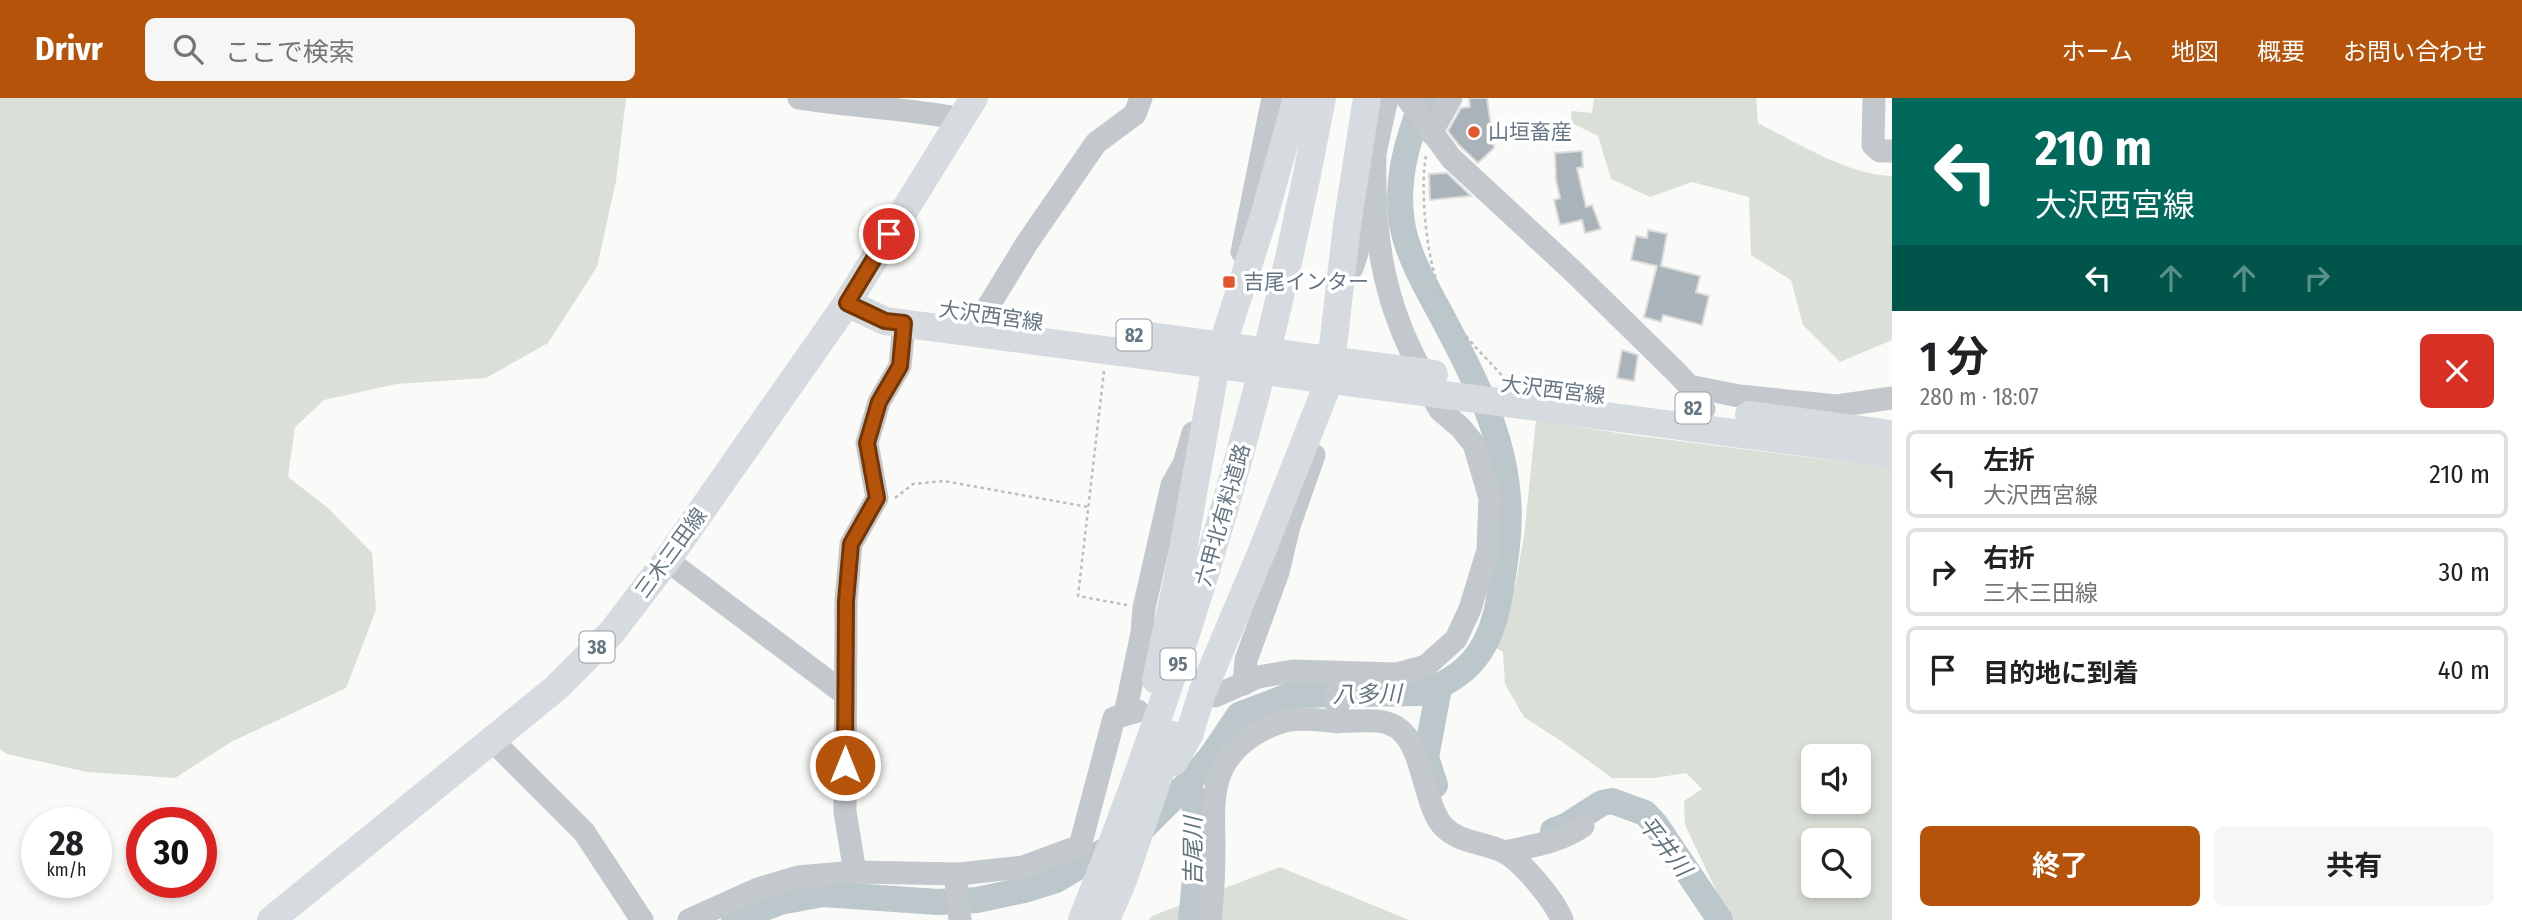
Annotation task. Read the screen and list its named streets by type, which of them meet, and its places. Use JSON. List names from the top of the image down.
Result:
{
  "streets": {
    "main road": [
      "大沢西宮線",
      "82",
      "六甲北有料道路",
      "三木三田線",
      "38",
      "95"
    ]
  },
  "crossings": [
    ["大沢西宮線", "三木三田線"]
  ],
  "water": ["八多川", "平井川", "吉尾川"],
  "places": {
    "other": ["山垣畜産"],
    "transit": ["吉尾インター"]
  },
  "page": {
    "header": "Drivr",
    "search": "ここで検索",
    "nav": [
      "ホーム",
      "地図",
      "概要",
      "お問い合わせ"
    ],
    "turn": ["210 m", "大沢西宮線"],
    "heading": ["1 分", "280 m · 18:07"],
    "list": [
      {
        "name": "左折",
        "note": "大沢西宮線",
        "value": "210 m"
      },
      {
        "name": "右折",
        "note": "三木三田線",
        "value": "30 m"
      },
      {
        "name": "目的地に到着",
        "value": "40 m"
      }
    ],
    "speed": "28 km/h",
    "limit": "30",
    "buttons": ["終了", "共有"]
  }
}
